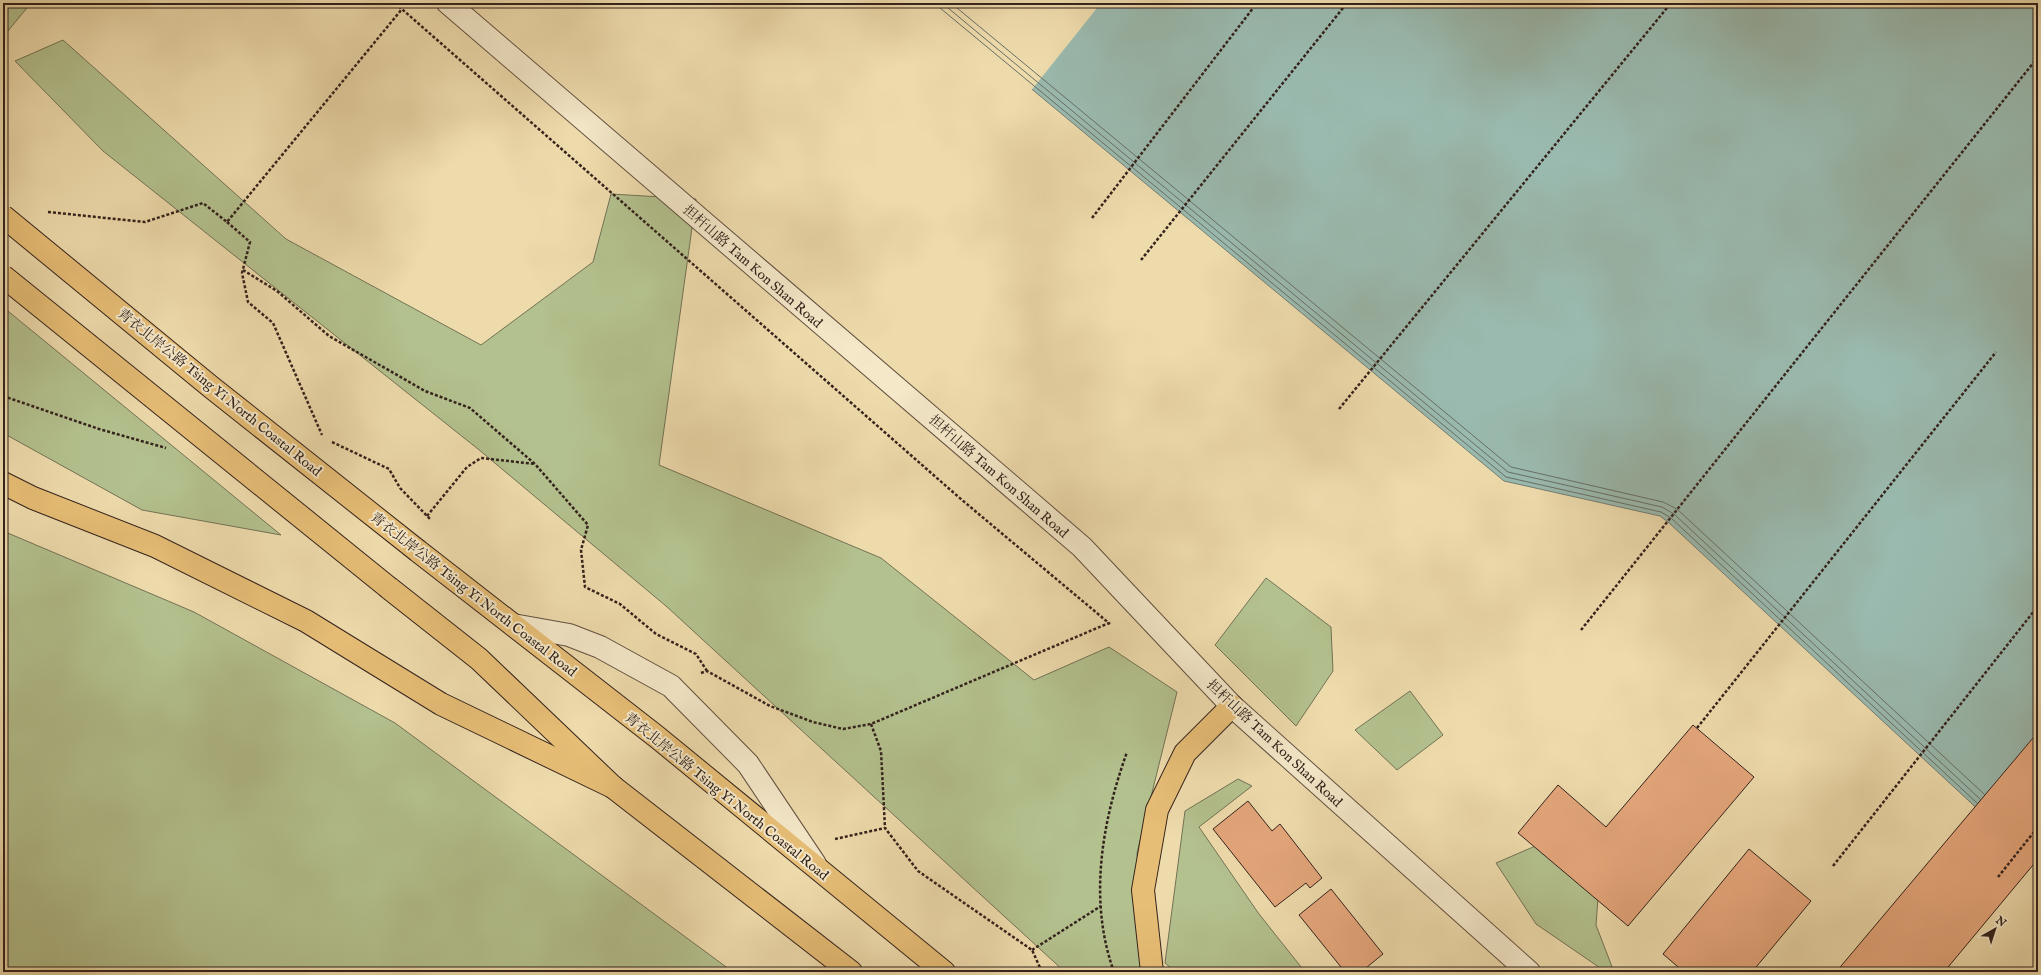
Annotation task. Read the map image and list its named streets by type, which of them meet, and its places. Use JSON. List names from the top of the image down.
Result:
{
  "streets": {
    "main road": ["青衣北岸公路 Tsing Yi North Coastal Road"],
    "street": ["担杆山路 Tam Kon Shan Road"]
  },
  "north": "top right"
}
